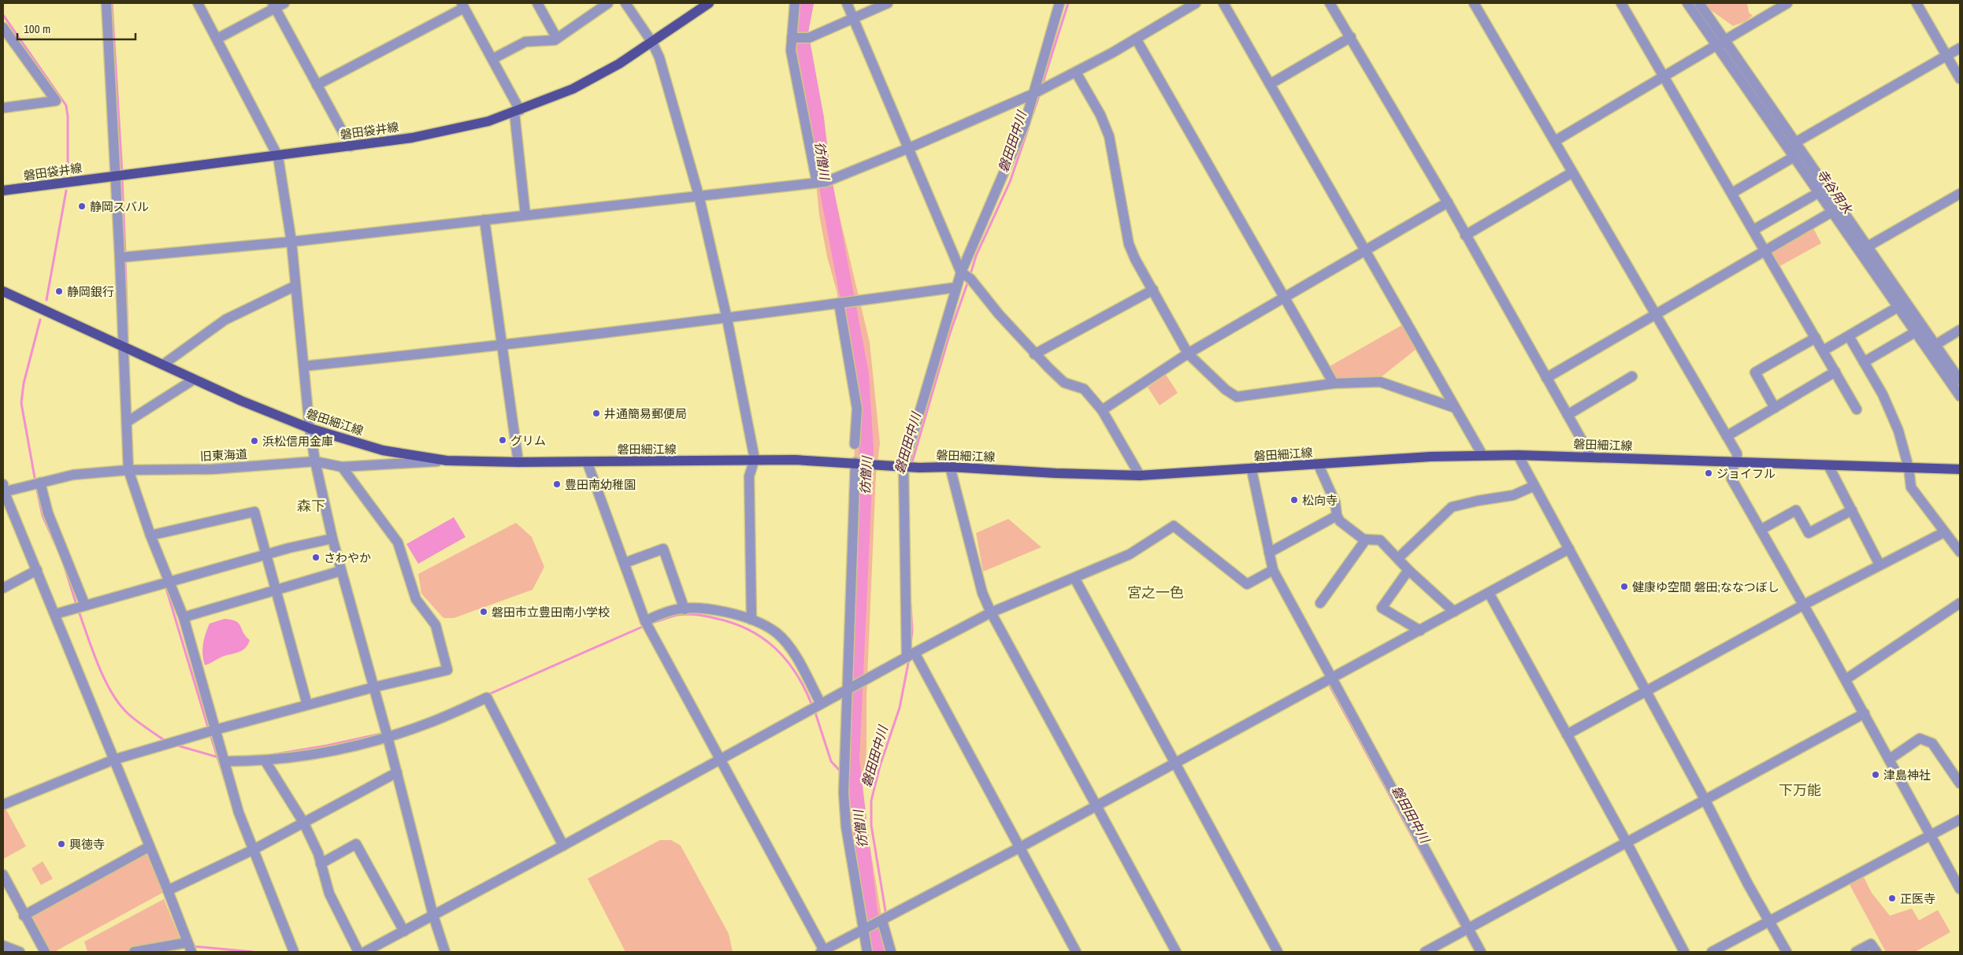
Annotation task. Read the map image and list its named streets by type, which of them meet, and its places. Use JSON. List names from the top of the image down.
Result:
{
  "streets": {
    "main road": ["磐田袋井線", "磐田細江線"],
    "street": ["旧東海道"]
  },
  "crossings": [
    ["磐田細江線", "旧東海道"]
  ],
  "districts": ["森下", "宮之一色", "下万能"],
  "water": ["磐田田中川", "彷僧川", "寺谷用水"],
  "places": [
    "静岡スバル",
    "静岡銀行",
    "井通簡易郵便局",
    "グリム",
    "浜松信用金庫",
    "ジョイフル",
    "豊田南幼稚園",
    "松向寺",
    "さわやか",
    "健康ゆ空間 磐田;ななつぼし",
    "磐田市立豊田南小学校",
    "津島神社",
    "興徳寺",
    "正医寺"
  ],
  "scale_bar": "100 m"
}
